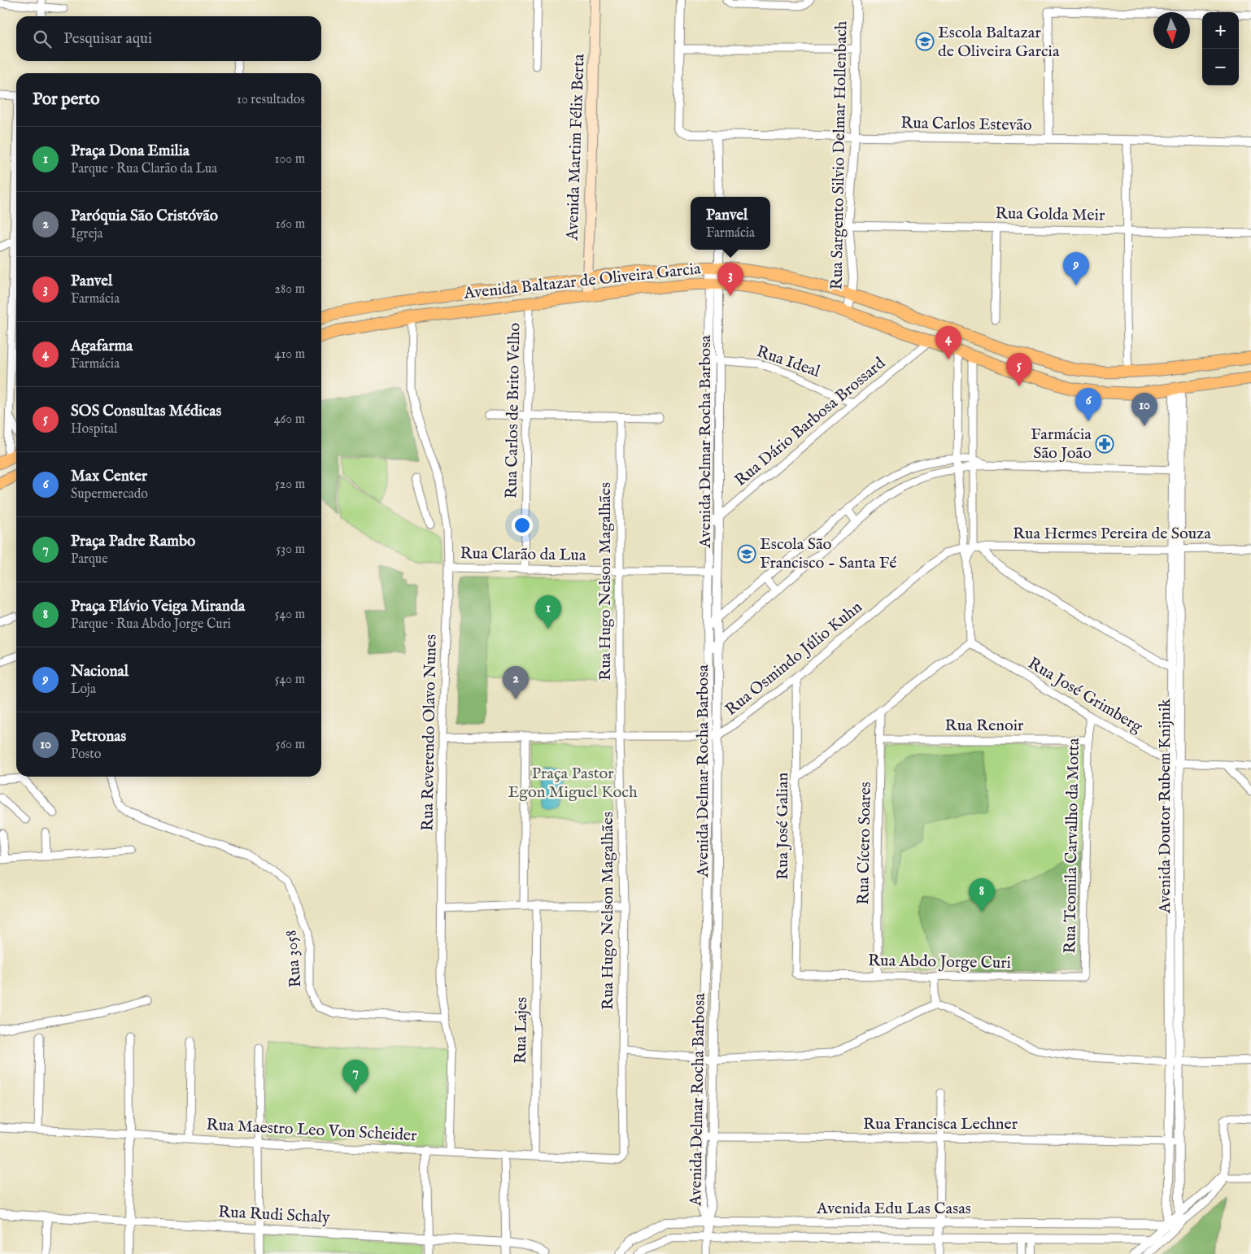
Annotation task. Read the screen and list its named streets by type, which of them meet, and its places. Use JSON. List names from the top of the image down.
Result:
{
  "streets": {
    "main road": ["Avenida Martim Félix Berta", "Avenida Baltazar de Oliveira Garcia"],
    "street": [
      "Rua Carlos Estevão",
      "Rua Sargento Silvio Delmar Hollenbach",
      "Rua Golda Meir",
      "Rua Ideal",
      "Rua Carlos de Brito Velho",
      "Rua Dário Barbosa Brossard",
      "Avenida Delmar Rocha Barbosa",
      "Rua Hermes Pereira de Souza",
      "Rua Clarão da Lua",
      "Rua Hugo Nelson Magalhães",
      "Rua Osmindo Júlio Kuhn",
      "Rua José Grimberg",
      "Rua Renoir",
      "Rua Reverendo Olavo Nunes",
      "Avenida Doutor Rubem Knijnik",
      "Rua José Galian",
      "Rua Cícero Soares",
      "Rua Teomila Carvalho da Motta",
      "Rua 3058",
      "Rua Abdo Jorge Curi",
      "Rua Lajes",
      "Rua Francisca Lechner",
      "Rua Maestro Leo Von Scheider",
      "Avenida Edu Las Casas",
      "Rua Rudi Schaly"
    ]
  },
  "crossings": [
    ["Rua Carlos Estevão", "Rua Sargento Silvio Delmar Hollenbach"],
    ["Avenida Martim Félix Berta", "Avenida Baltazar de Oliveira Garcia"],
    ["Rua Sargento Silvio Delmar Hollenbach", "Rua Golda Meir"],
    ["Rua Sargento Silvio Delmar Hollenbach", "Avenida Baltazar de Oliveira Garcia"],
    ["Avenida Baltazar de Oliveira Garcia", "Rua Carlos de Brito Velho"],
    ["Avenida Baltazar de Oliveira Garcia", "Rua Dário Barbosa Brossard"],
    ["Avenida Baltazar de Oliveira Garcia", "Avenida Delmar Rocha Barbosa"],
    ["Avenida Baltazar de Oliveira Garcia", "Rua Reverendo Olavo Nunes"],
    ["Avenida Baltazar de Oliveira Garcia", "Avenida Doutor Rubem Knijnik"],
    ["Rua Ideal", "Rua Dário Barbosa Brossard"],
    ["Rua Ideal", "Avenida Delmar Rocha Barbosa"],
    ["Rua Carlos de Brito Velho", "Rua Clarão da Lua"],
    ["Rua Dário Barbosa Brossard", "Avenida Delmar Rocha Barbosa"],
    ["Avenida Delmar Rocha Barbosa", "Rua Clarão da Lua"],
    ["Avenida Delmar Rocha Barbosa", "Rua Osmindo Júlio Kuhn"],
    ["Avenida Delmar Rocha Barbosa", "Rua Francisca Lechner"],
    ["Avenida Delmar Rocha Barbosa", "Avenida Edu Las Casas"],
    ["Rua Hermes Pereira de Souza", "Rua Osmindo Júlio Kuhn"],
    ["Rua Hermes Pereira de Souza", "Avenida Doutor Rubem Knijnik"],
    ["Rua Clarão da Lua", "Rua Hugo Nelson Magalhães"],
    ["Rua Clarão da Lua", "Rua Reverendo Olavo Nunes"],
    ["Rua Hugo Nelson Magalhães", "Rua Osmindo Júlio Kuhn"],
    ["Rua Hugo Nelson Magalhães", "Rua Maestro Leo Von Scheider"],
    ["Rua Osmindo Júlio Kuhn", "Rua Reverendo Olavo Nunes"],
    ["Rua Osmindo Júlio Kuhn", "Rua José Galian"],
    ["Rua José Grimberg", "Avenida Doutor Rubem Knijnik"],
    ["Rua José Grimberg", "Rua Teomila Carvalho da Motta"],
    ["Rua Renoir", "Rua Cícero Soares"],
    ["Rua Renoir", "Rua Teomila Carvalho da Motta"],
    ["Rua Reverendo Olavo Nunes", "Rua 3058"],
    ["Rua Reverendo Olavo Nunes", "Rua Maestro Leo Von Scheider"],
    ["Avenida Doutor Rubem Knijnik", "Rua Francisca Lechner"],
    ["Avenida Doutor Rubem Knijnik", "Avenida Edu Las Casas"],
    ["Rua José Galian", "Rua Abdo Jorge Curi"],
    ["Rua Cícero Soares", "Rua Abdo Jorge Curi"],
    ["Rua Teomila Carvalho da Motta", "Rua Abdo Jorge Curi"],
    ["Rua Lajes", "Rua Maestro Leo Von Scheider"]
  ],
  "parks": ["Praça Pastor Egon Miguel Koch"],
  "places": {
    "school or university": ["Escola Baltazar de Oliveira Garcia", "Escola São Francisco - Santa Fé"],
    "pharmacy": ["Farmácia São João"]
  },
  "north": "bottom",
  "page": {
    "map_buttons": ["+", "−"],
    "search": "Pesquisar aqui",
    "heading": ["Por perto", "10 resultados"],
    "list": [
      {
        "mark": "1",
        "name": "Praça Dona Emilia",
        "note": "Parque · Rua Clarão da Lua",
        "value": "100 m"
      },
      {
        "mark": "2",
        "name": "Paróquia São Cristóvão",
        "note": "Igreja",
        "value": "160 m"
      },
      {
        "mark": "3",
        "name": "Panvel",
        "note": "Farmácia",
        "value": "280 m"
      },
      {
        "mark": "4",
        "name": "Agafarma",
        "note": "Farmácia",
        "value": "410 m"
      },
      {
        "mark": "5",
        "name": "SOS Consultas Médicas",
        "note": "Hospital",
        "value": "460 m"
      },
      {
        "mark": "6",
        "name": "Max Center",
        "note": "Supermercado",
        "value": "520 m"
      },
      {
        "mark": "7",
        "name": "Praça Padre Rambo",
        "note": "Parque",
        "value": "530 m"
      },
      {
        "mark": "8",
        "name": "Praça Flávio Veiga Miranda",
        "note": "Parque · Rua Abdo Jorge Curi",
        "value": "540 m"
      },
      {
        "mark": "9",
        "name": "Nacional",
        "note": "Loja",
        "value": "540 m"
      },
      {
        "mark": "10",
        "name": "Petronas",
        "note": "Posto",
        "value": "560 m"
      }
    ],
    "popup": ["Panvel", "Farmácia"],
    "pins": [
      "9",
      "3",
      "4",
      "5",
      "6",
      "10",
      "1",
      "2",
      "8",
      "7"
    ]
  }
}
